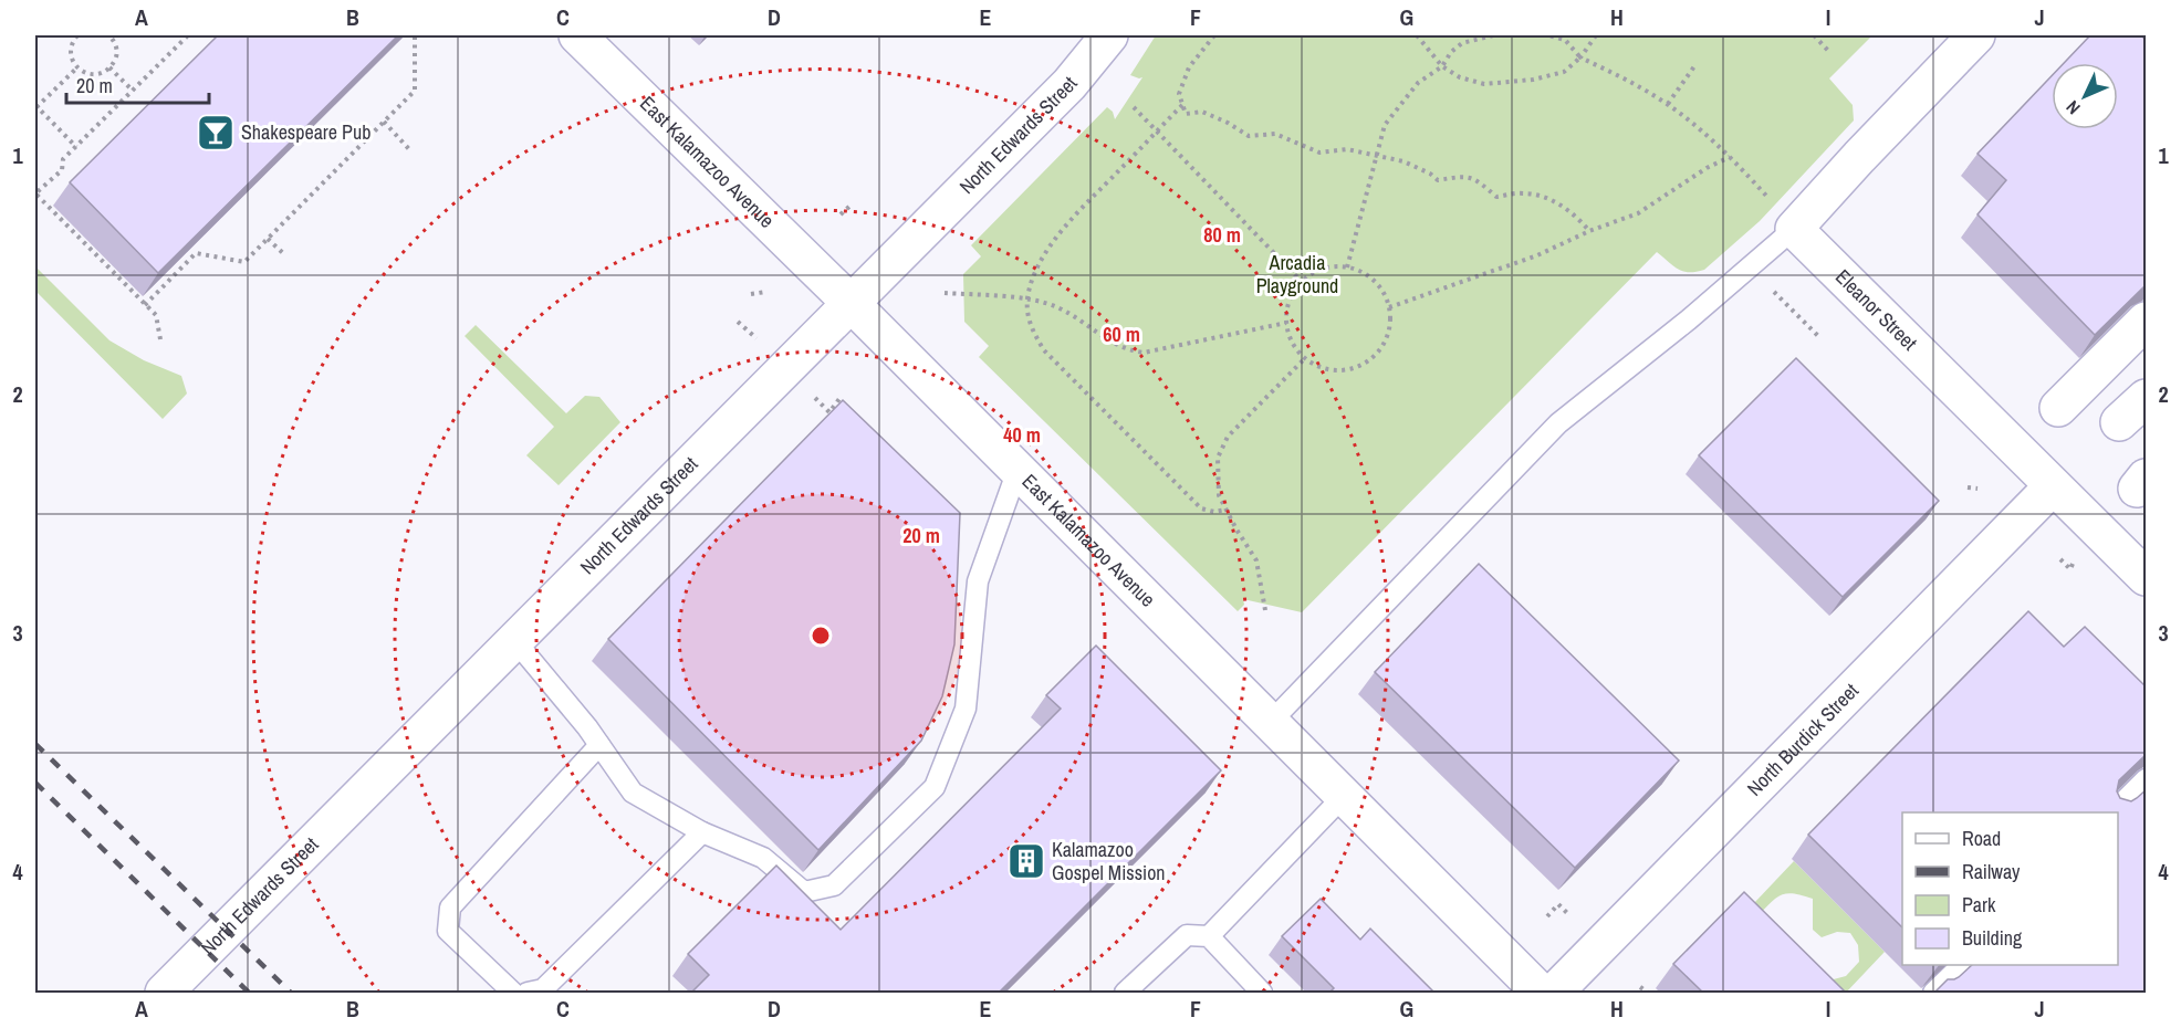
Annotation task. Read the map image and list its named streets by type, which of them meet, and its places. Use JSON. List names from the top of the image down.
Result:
{
  "streets": {
    "street": [
      "North Edwards Street",
      "East Kalamazoo Avenue",
      "Eleanor Street",
      "North Burdick Street"
    ]
  },
  "crossings": [
    ["North Edwards Street", "East Kalamazoo Avenue"],
    ["Eleanor Street", "North Burdick Street"]
  ],
  "parks": ["Arcadia Playground"],
  "places": {
    "bar": ["Shakespeare Pub"],
    "building": ["Kalamazoo Gospel Mission"]
  },
  "legend": [
    "Road",
    "Railway",
    "Park",
    "Building"
  ],
  "scale_bar": "20 m",
  "north": "bottom left",
  "grid": {
    "columns": [
      "A",
      "B",
      "C",
      "D",
      "E",
      "F",
      "G",
      "H",
      "I",
      "J"
    ],
    "rows": [
      "1",
      "2",
      "3",
      "4"
    ]
  },
  "rings": [
    "80 m",
    "60 m",
    "40 m",
    "20 m"
  ]
}
